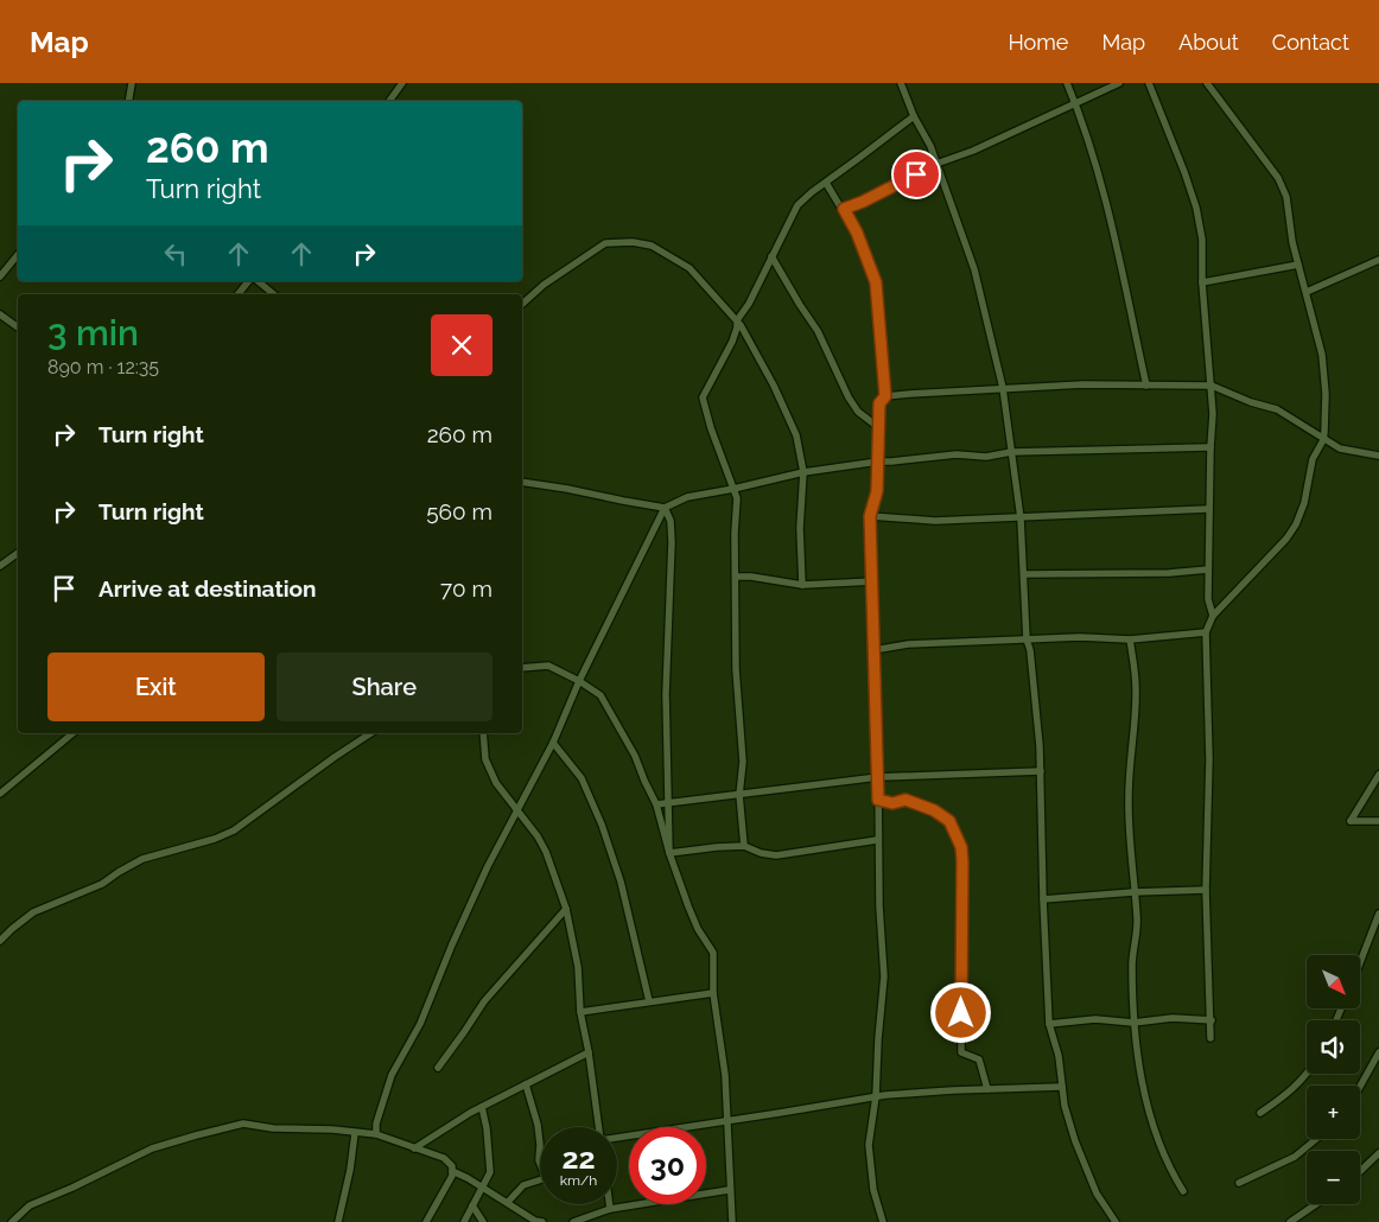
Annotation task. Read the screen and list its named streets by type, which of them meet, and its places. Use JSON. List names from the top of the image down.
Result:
{
  "north": "bottom right",
  "page": {
    "header": "Map",
    "nav": [
      "Home",
      "Map",
      "About",
      "Contact"
    ],
    "turn": ["260 m", "Turn right"],
    "heading": ["3 min", "890 m · 12:35"],
    "list": [
      {
        "name": "Turn right",
        "value": "260 m"
      },
      {
        "name": "Turn right",
        "value": "560 m"
      },
      {
        "name": "Arrive at destination",
        "value": "70 m"
      }
    ],
    "buttons": ["Exit", "Share"],
    "map_buttons": ["+", "−"],
    "speed": "22 km/h",
    "limit": "30"
  }
}
